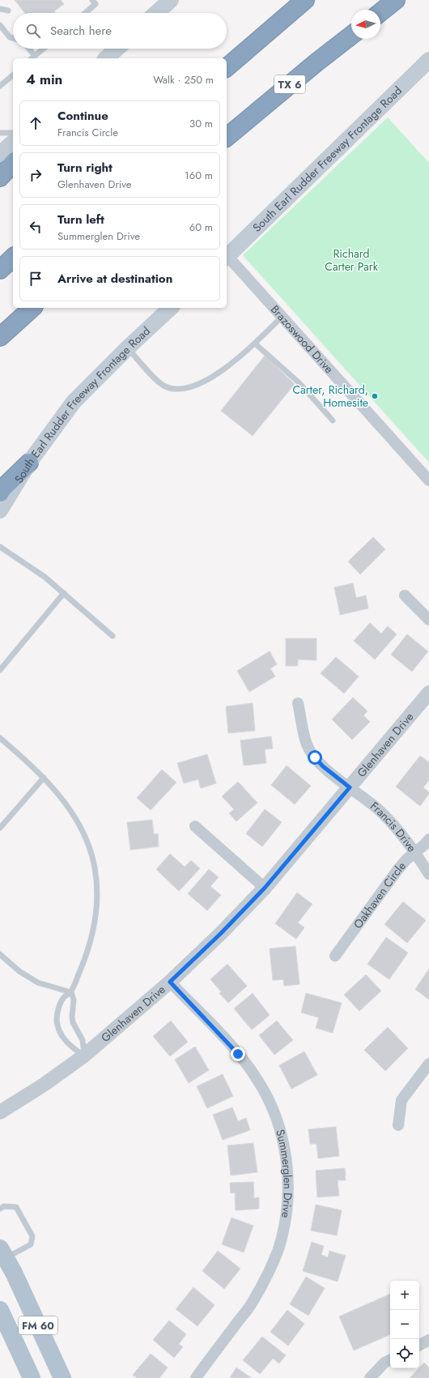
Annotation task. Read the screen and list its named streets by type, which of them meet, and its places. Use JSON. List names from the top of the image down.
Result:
{
  "streets": {
    "highway": ["TX 6"],
    "main road": ["South Earl Rudder Freeway Frontage Road", "FM 60"],
    "street": [
      "Brazoswood Drive",
      "Glenhaven Drive",
      "Francis Drive",
      "Oakhaven Circle",
      "Summerglen Drive"
    ]
  },
  "crossings": [
    ["South Earl Rudder Freeway Frontage Road", "Brazoswood Drive"],
    ["Glenhaven Drive", "Francis Drive"],
    ["Glenhaven Drive", "Summerglen Drive"],
    ["Francis Drive", "Oakhaven Circle"]
  ],
  "parks": ["Richard Carter Park"],
  "places": ["Carter, Richard, Homesite"],
  "north": "left",
  "page": {
    "search": "Search here",
    "heading": ["4 min", "Walk · 250 m"],
    "list": [
      ["Continue", "Francis Circle", "30 m"],
      ["Turn right", "Glenhaven Drive", "160 m"],
      ["Turn left", "Summerglen Drive", "60 m"],
      "Arrive at destination"
    ],
    "map_buttons": ["+", "−"]
  }
}
